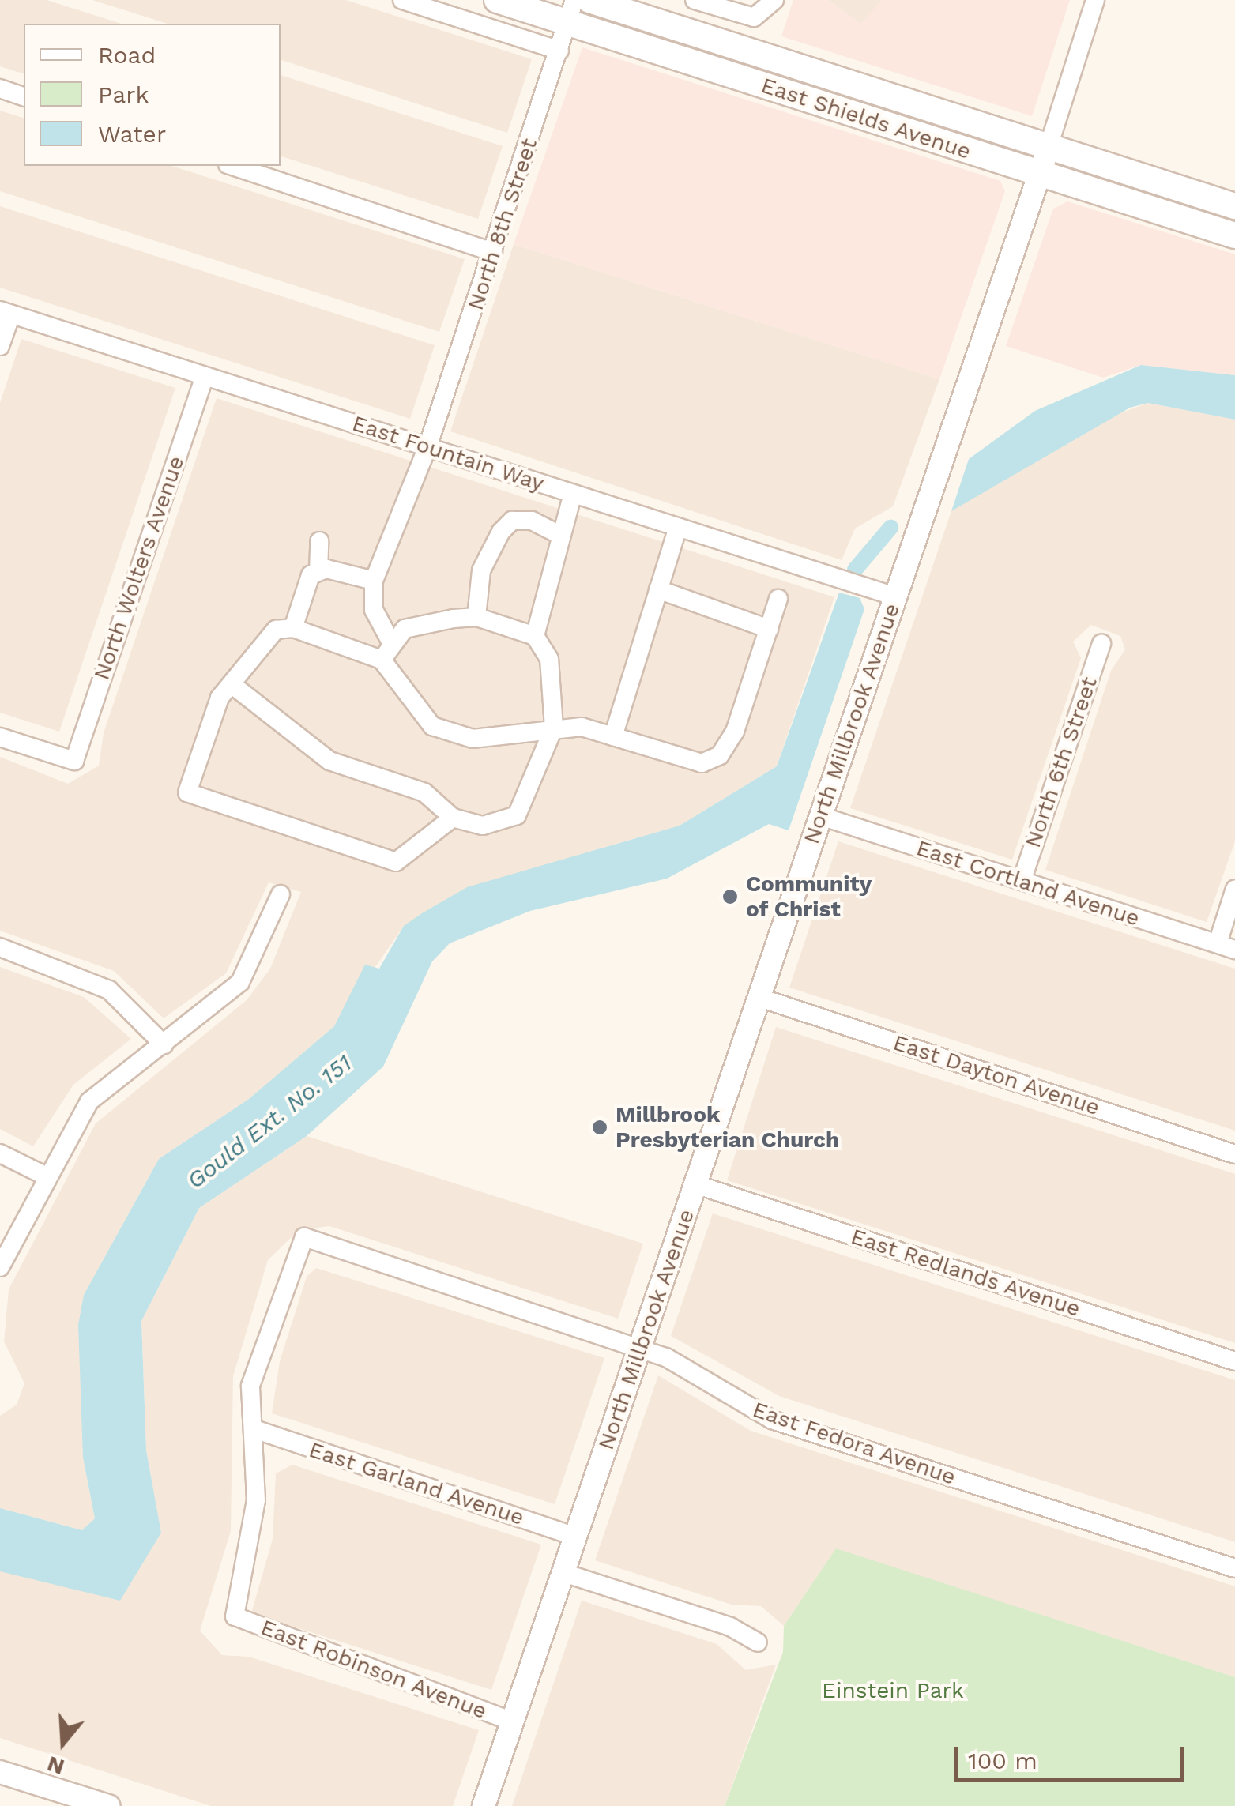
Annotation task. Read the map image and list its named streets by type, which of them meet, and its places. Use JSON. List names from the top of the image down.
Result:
{
  "streets": {
    "main road": ["East Shields Avenue"],
    "street": [
      "North 8th Street",
      "East Fountain Way",
      "North Wolters Avenue",
      "North Millbrook Avenue",
      "North 6th Street",
      "East Cortland Avenue",
      "East Dayton Avenue",
      "East Redlands Avenue",
      "East Fedora Avenue",
      "East Garland Avenue",
      "East Robinson Avenue"
    ]
  },
  "crossings": [
    ["East Shields Avenue", "North 8th Street"],
    ["East Shields Avenue", "North Millbrook Avenue"],
    ["North 8th Street", "East Fountain Way"],
    ["East Fountain Way", "North Wolters Avenue"],
    ["East Fountain Way", "North Millbrook Avenue"],
    ["North Millbrook Avenue", "East Cortland Avenue"],
    ["North Millbrook Avenue", "East Dayton Avenue"],
    ["North Millbrook Avenue", "East Redlands Avenue"],
    ["North Millbrook Avenue", "East Fedora Avenue"],
    ["North Millbrook Avenue", "East Garland Avenue"],
    ["North Millbrook Avenue", "East Robinson Avenue"],
    ["North 6th Street", "East Cortland Avenue"],
    ["East Fedora Avenue", "East Garland Avenue"],
    ["East Fedora Avenue", "East Robinson Avenue"],
    ["East Garland Avenue", "East Robinson Avenue"]
  ],
  "water": ["Gould Ext. No. 151"],
  "parks": ["Einstein Park"],
  "places": ["Community of Christ", "Millbrook Presbyterian Church"],
  "legend": ["Road", "Park", "Water"],
  "scale_bar": "100 m",
  "north": "bottom"
}
